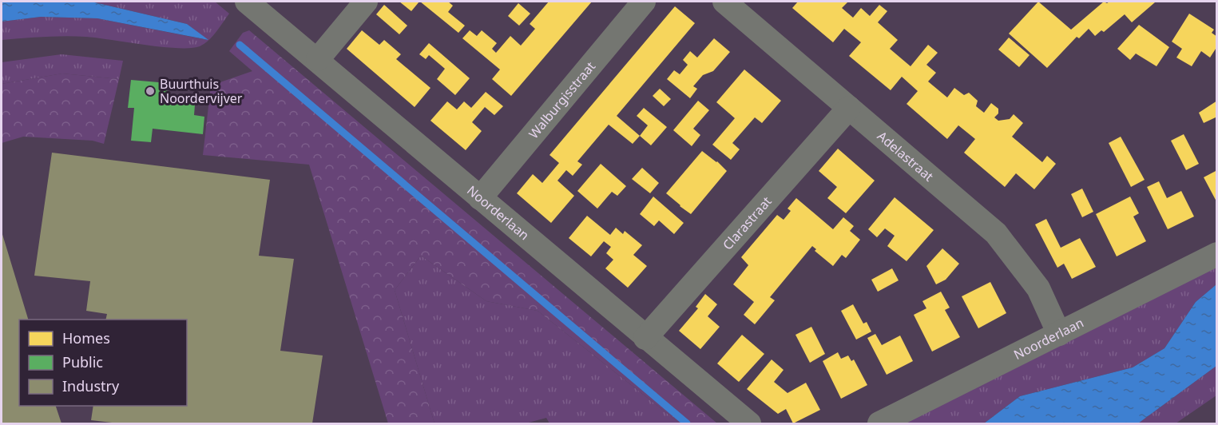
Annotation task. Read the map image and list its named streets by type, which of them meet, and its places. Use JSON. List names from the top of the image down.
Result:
{
  "streets": {
    "street": [
      "Walburgisstraat",
      "Adelastraat",
      "Noorderlaan",
      "Clarastraat"
    ]
  },
  "crossings": [
    ["Walburgisstraat", "Noorderlaan"],
    ["Adelastraat", "Noorderlaan"],
    ["Adelastraat", "Clarastraat"],
    ["Noorderlaan", "Clarastraat"]
  ],
  "places": ["Buurthuis Noordervijver"],
  "legend": ["Homes", "Public", "Industry"]
}
